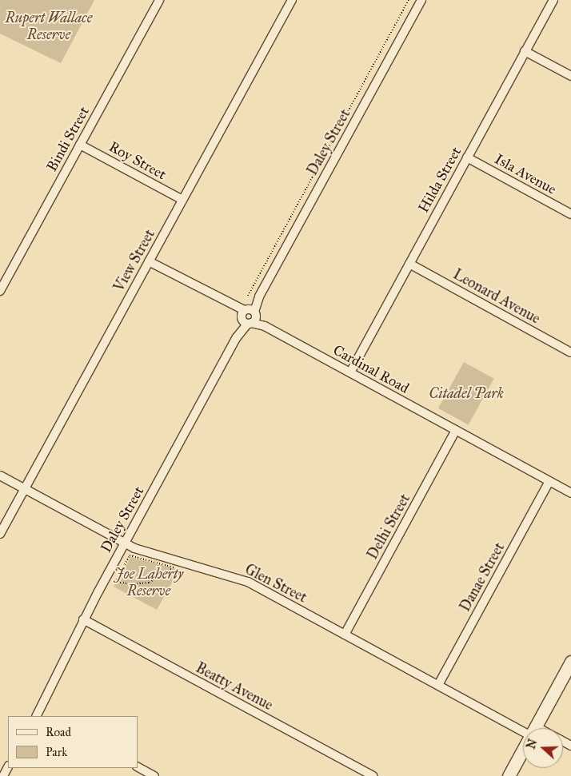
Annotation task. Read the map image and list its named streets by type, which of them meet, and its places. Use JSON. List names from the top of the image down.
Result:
{
  "streets": {
    "street": [
      "Bindi Street",
      "Daley Street",
      "Roy Street",
      "Isla Avenue",
      "Hilda Street",
      "View Street",
      "Leonard Avenue",
      "Cardinal Road",
      "Delhi Street",
      "Danae Street",
      "Glen Street",
      "Beatty Avenue"
    ]
  },
  "crossings": [
    ["Bindi Street", "Roy Street"],
    ["Daley Street", "Cardinal Road"],
    ["Daley Street", "Glen Street"],
    ["Daley Street", "Beatty Avenue"],
    ["Roy Street", "View Street"],
    ["Isla Avenue", "Hilda Street"],
    ["Hilda Street", "Leonard Avenue"],
    ["Hilda Street", "Cardinal Road"],
    ["View Street", "Cardinal Road"],
    ["View Street", "Glen Street"],
    ["Cardinal Road", "Delhi Street"],
    ["Cardinal Road", "Danae Street"],
    ["Delhi Street", "Glen Street"],
    ["Danae Street", "Glen Street"]
  ],
  "parks": ["Rupert Wallace Reserve", "Citadel Park", "Joe Laherty Reserve"],
  "legend": ["Road", "Park"],
  "north": "left"
}
